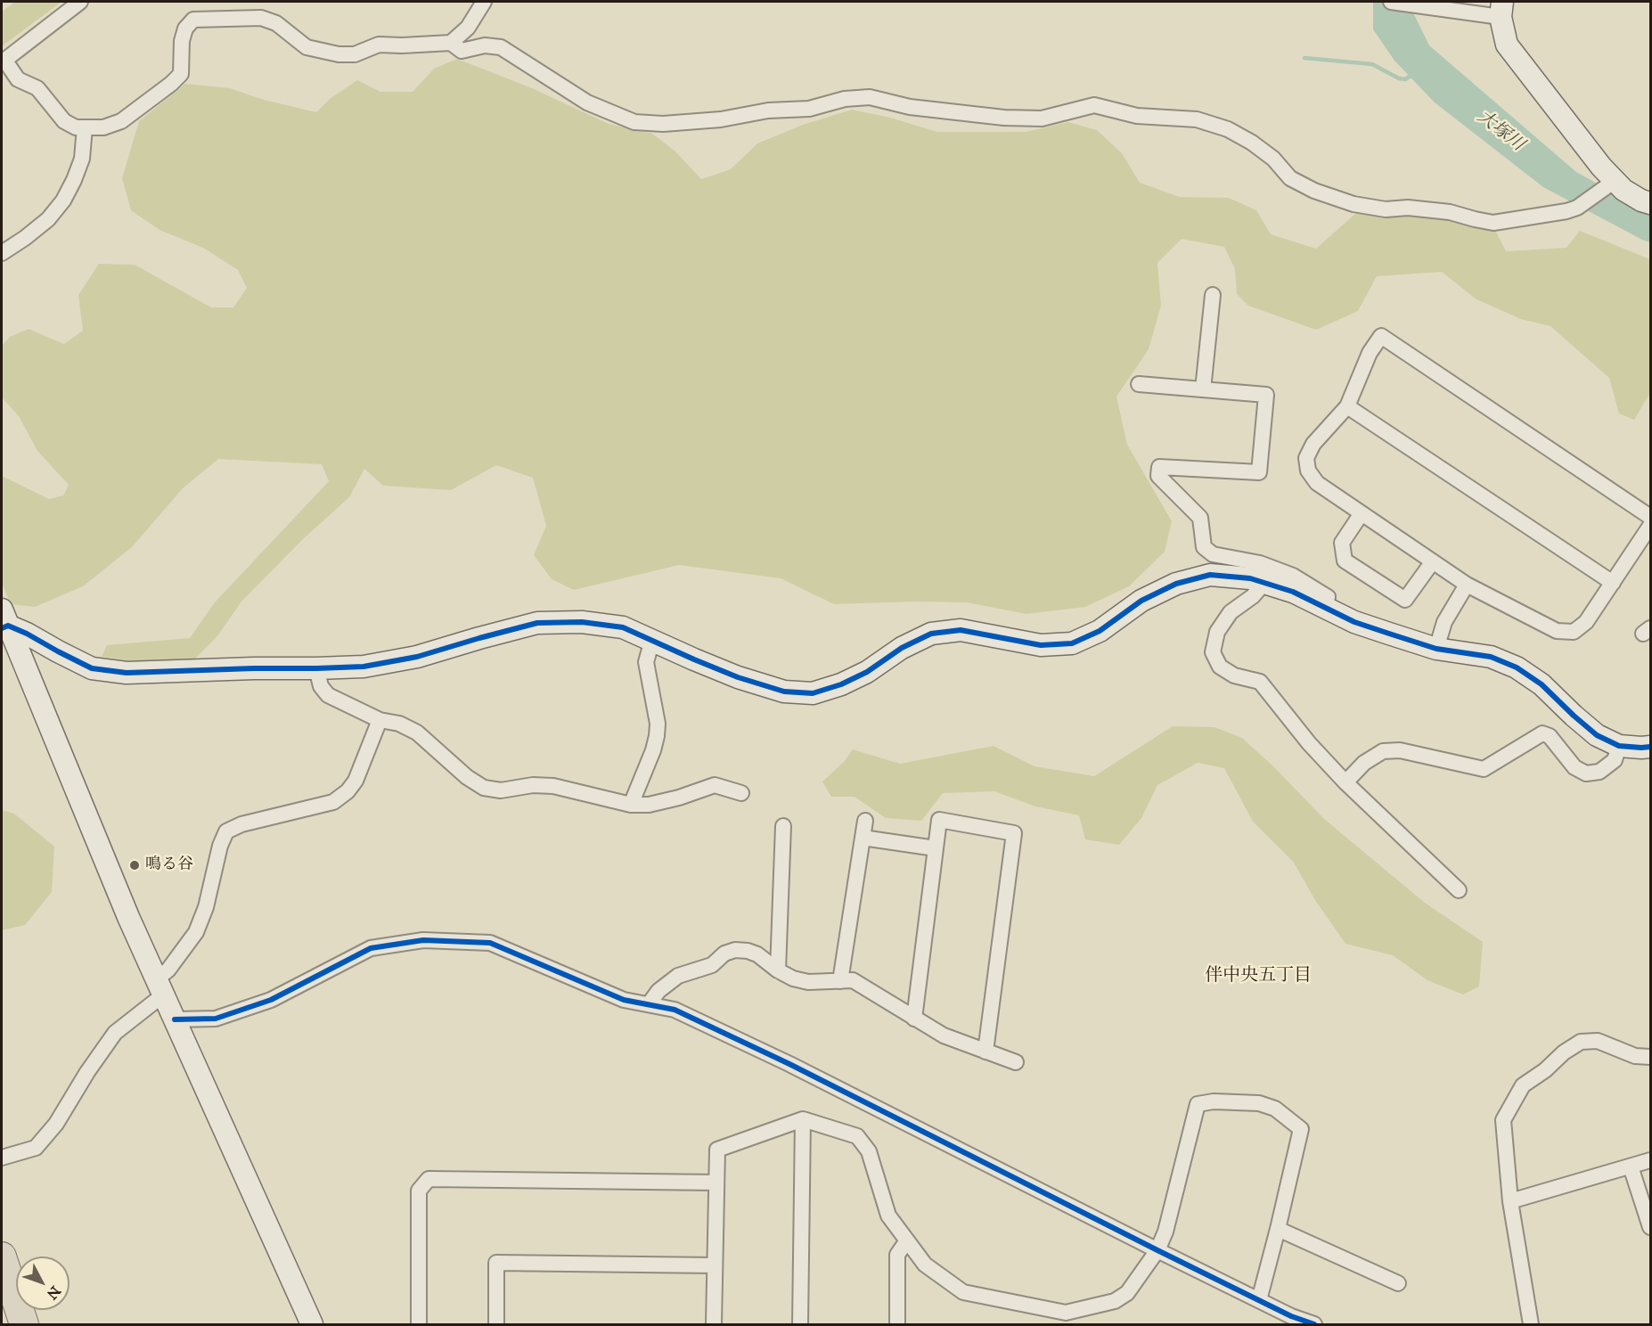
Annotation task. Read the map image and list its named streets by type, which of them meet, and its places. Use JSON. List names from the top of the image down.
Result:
{
  "districts": ["伴中央五丁目"],
  "water": ["大塚川"],
  "places": ["鳴る谷"],
  "north": "bottom right"
}
